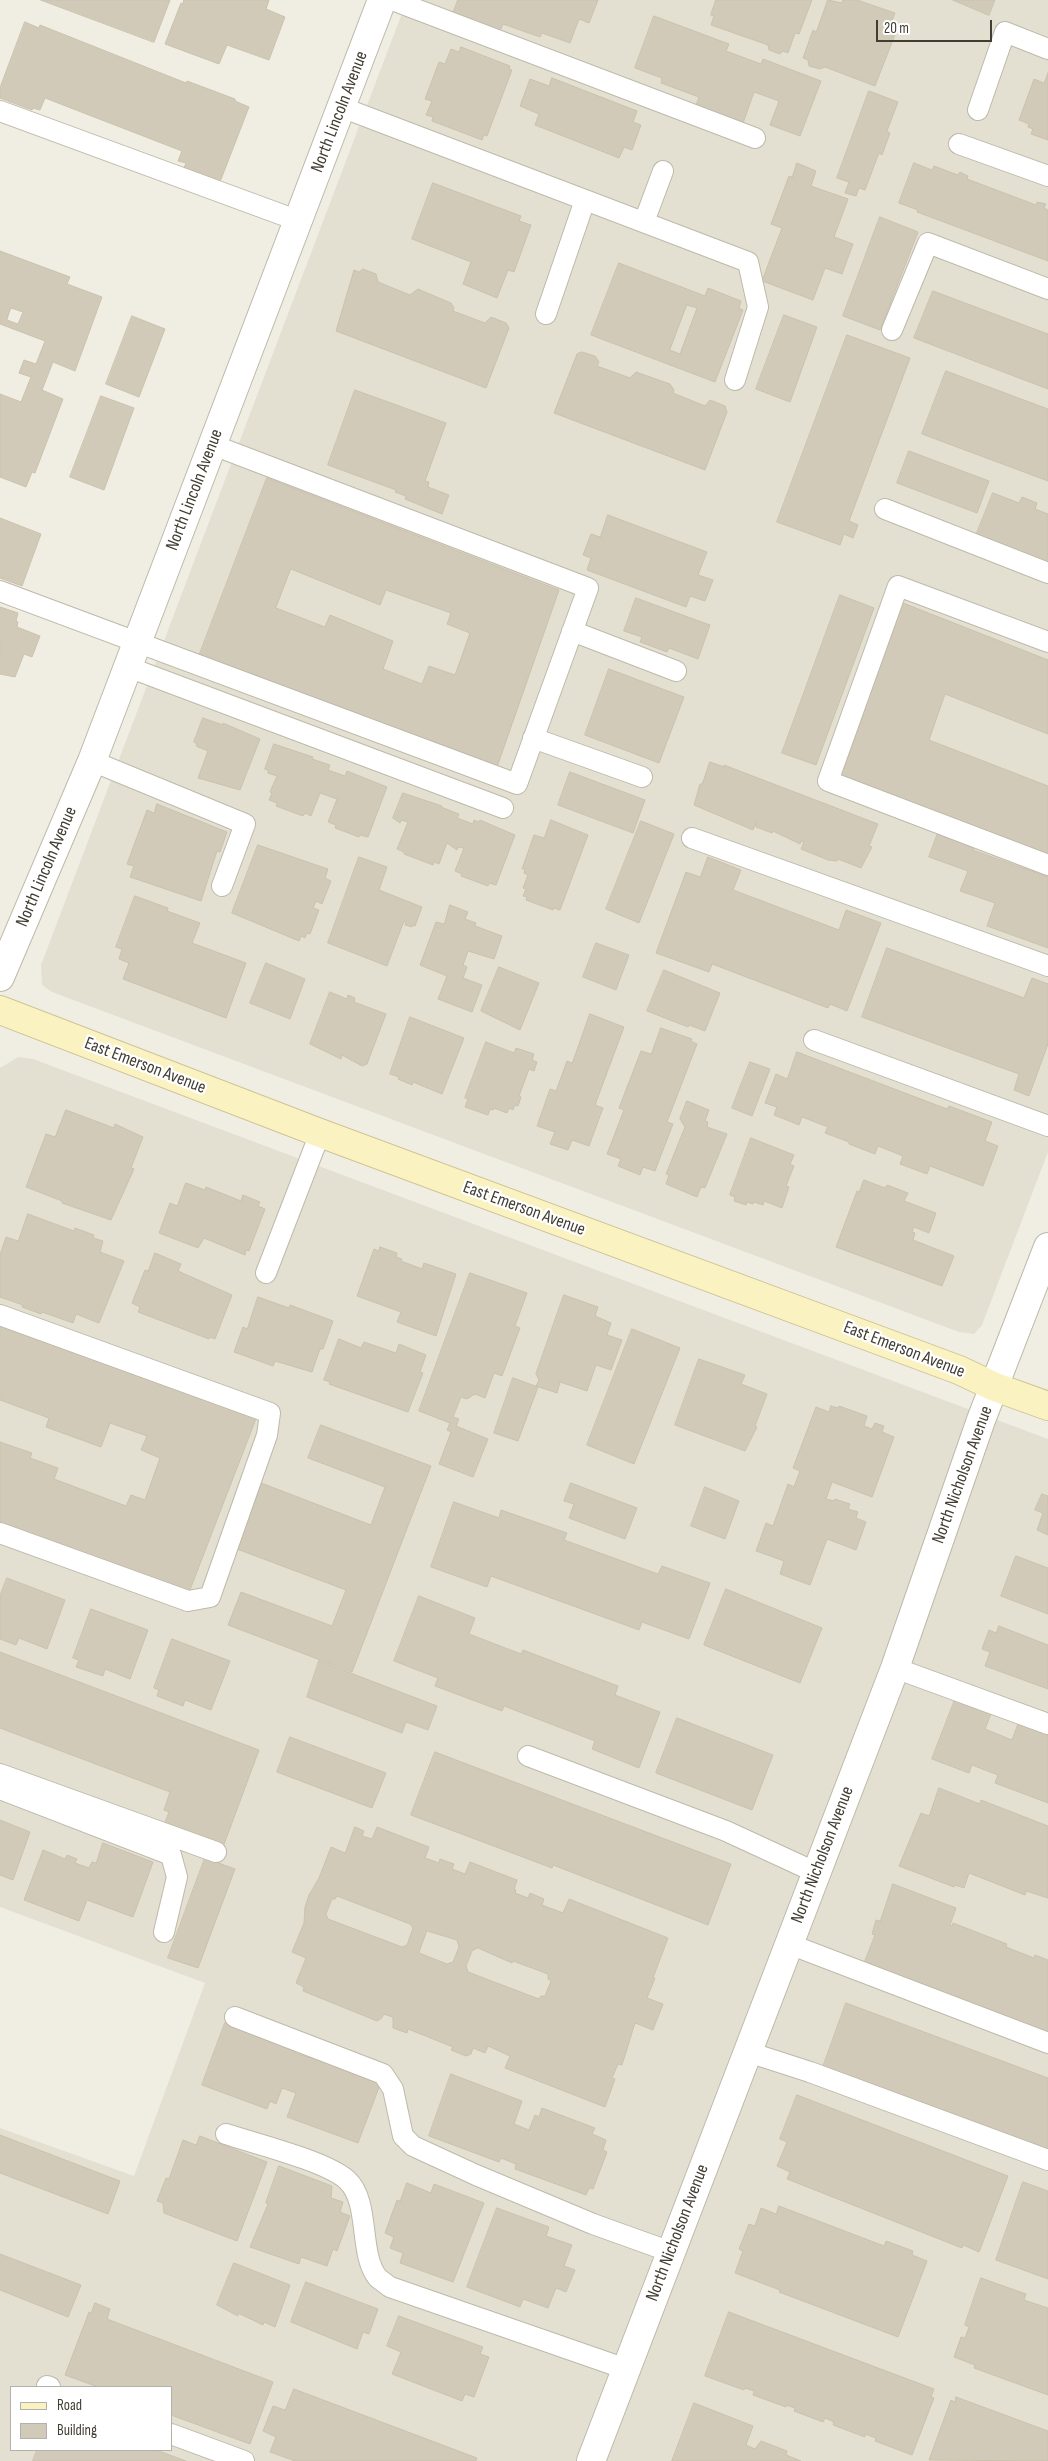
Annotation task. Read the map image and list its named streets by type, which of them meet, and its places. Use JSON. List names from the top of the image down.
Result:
{
  "streets": {
    "street": ["North Lincoln Avenue", "East Emerson Avenue", "North Nicholson Avenue"]
  },
  "crossings": [
    ["East Emerson Avenue", "North Nicholson Avenue"]
  ],
  "legend": ["Road", "Building"],
  "scale_bar": "20 m"
}
